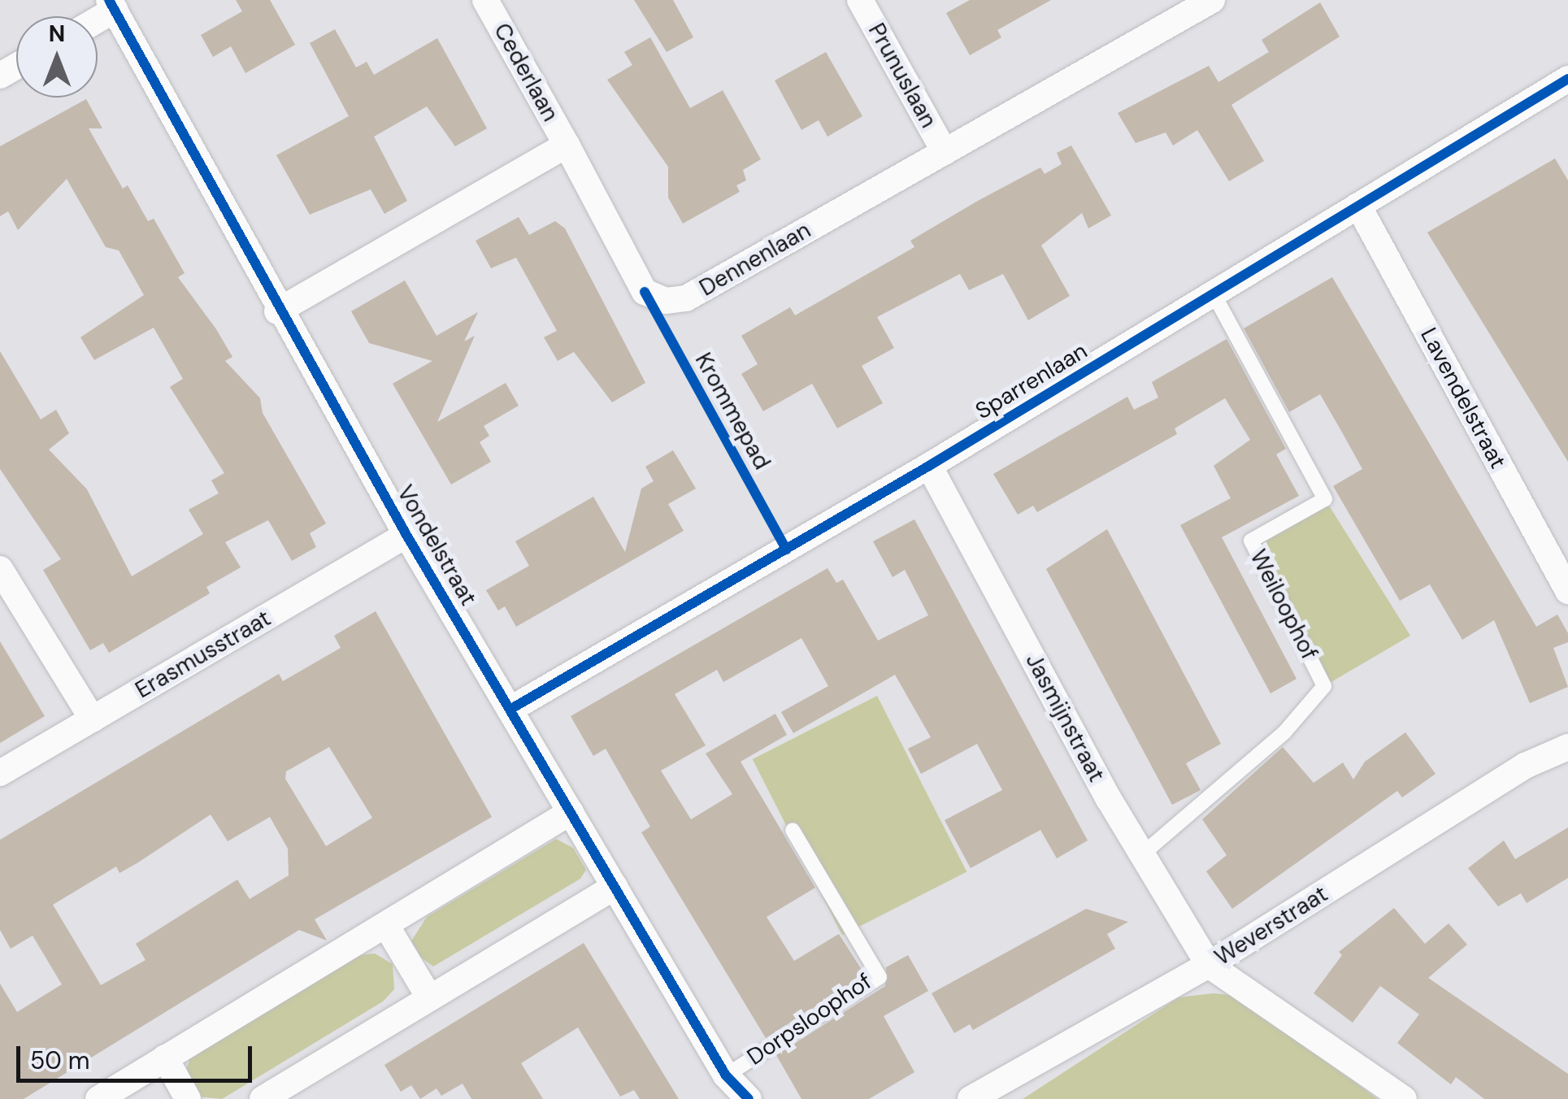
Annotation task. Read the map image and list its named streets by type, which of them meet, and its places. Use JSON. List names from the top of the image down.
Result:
{
  "streets": {
    "street": [
      "Cederlaan",
      "Prunuslaan",
      "Dennenlaan",
      "Sparrenlaan",
      "Lavendelstraat",
      "Vondelstraat",
      "Erasmusstraat",
      "Jasmijnstraat",
      "Weverstraat"
    ],
    "lane": ["Weiloophof", "Dorpsloophof"],
    "cycle path": ["Krommepad"]
  },
  "crossings": [
    ["Cederlaan", "Dennenlaan"],
    ["Prunuslaan", "Dennenlaan"],
    ["Sparrenlaan", "Lavendelstraat"],
    ["Sparrenlaan", "Vondelstraat"],
    ["Sparrenlaan", "Weiloophof"],
    ["Sparrenlaan", "Jasmijnstraat"],
    ["Vondelstraat", "Erasmusstraat"],
    ["Vondelstraat", "Dorpsloophof"],
    ["Weiloophof", "Jasmijnstraat"],
    ["Jasmijnstraat", "Weverstraat"]
  ],
  "scale_bar": "50 m",
  "north": "top"
}
